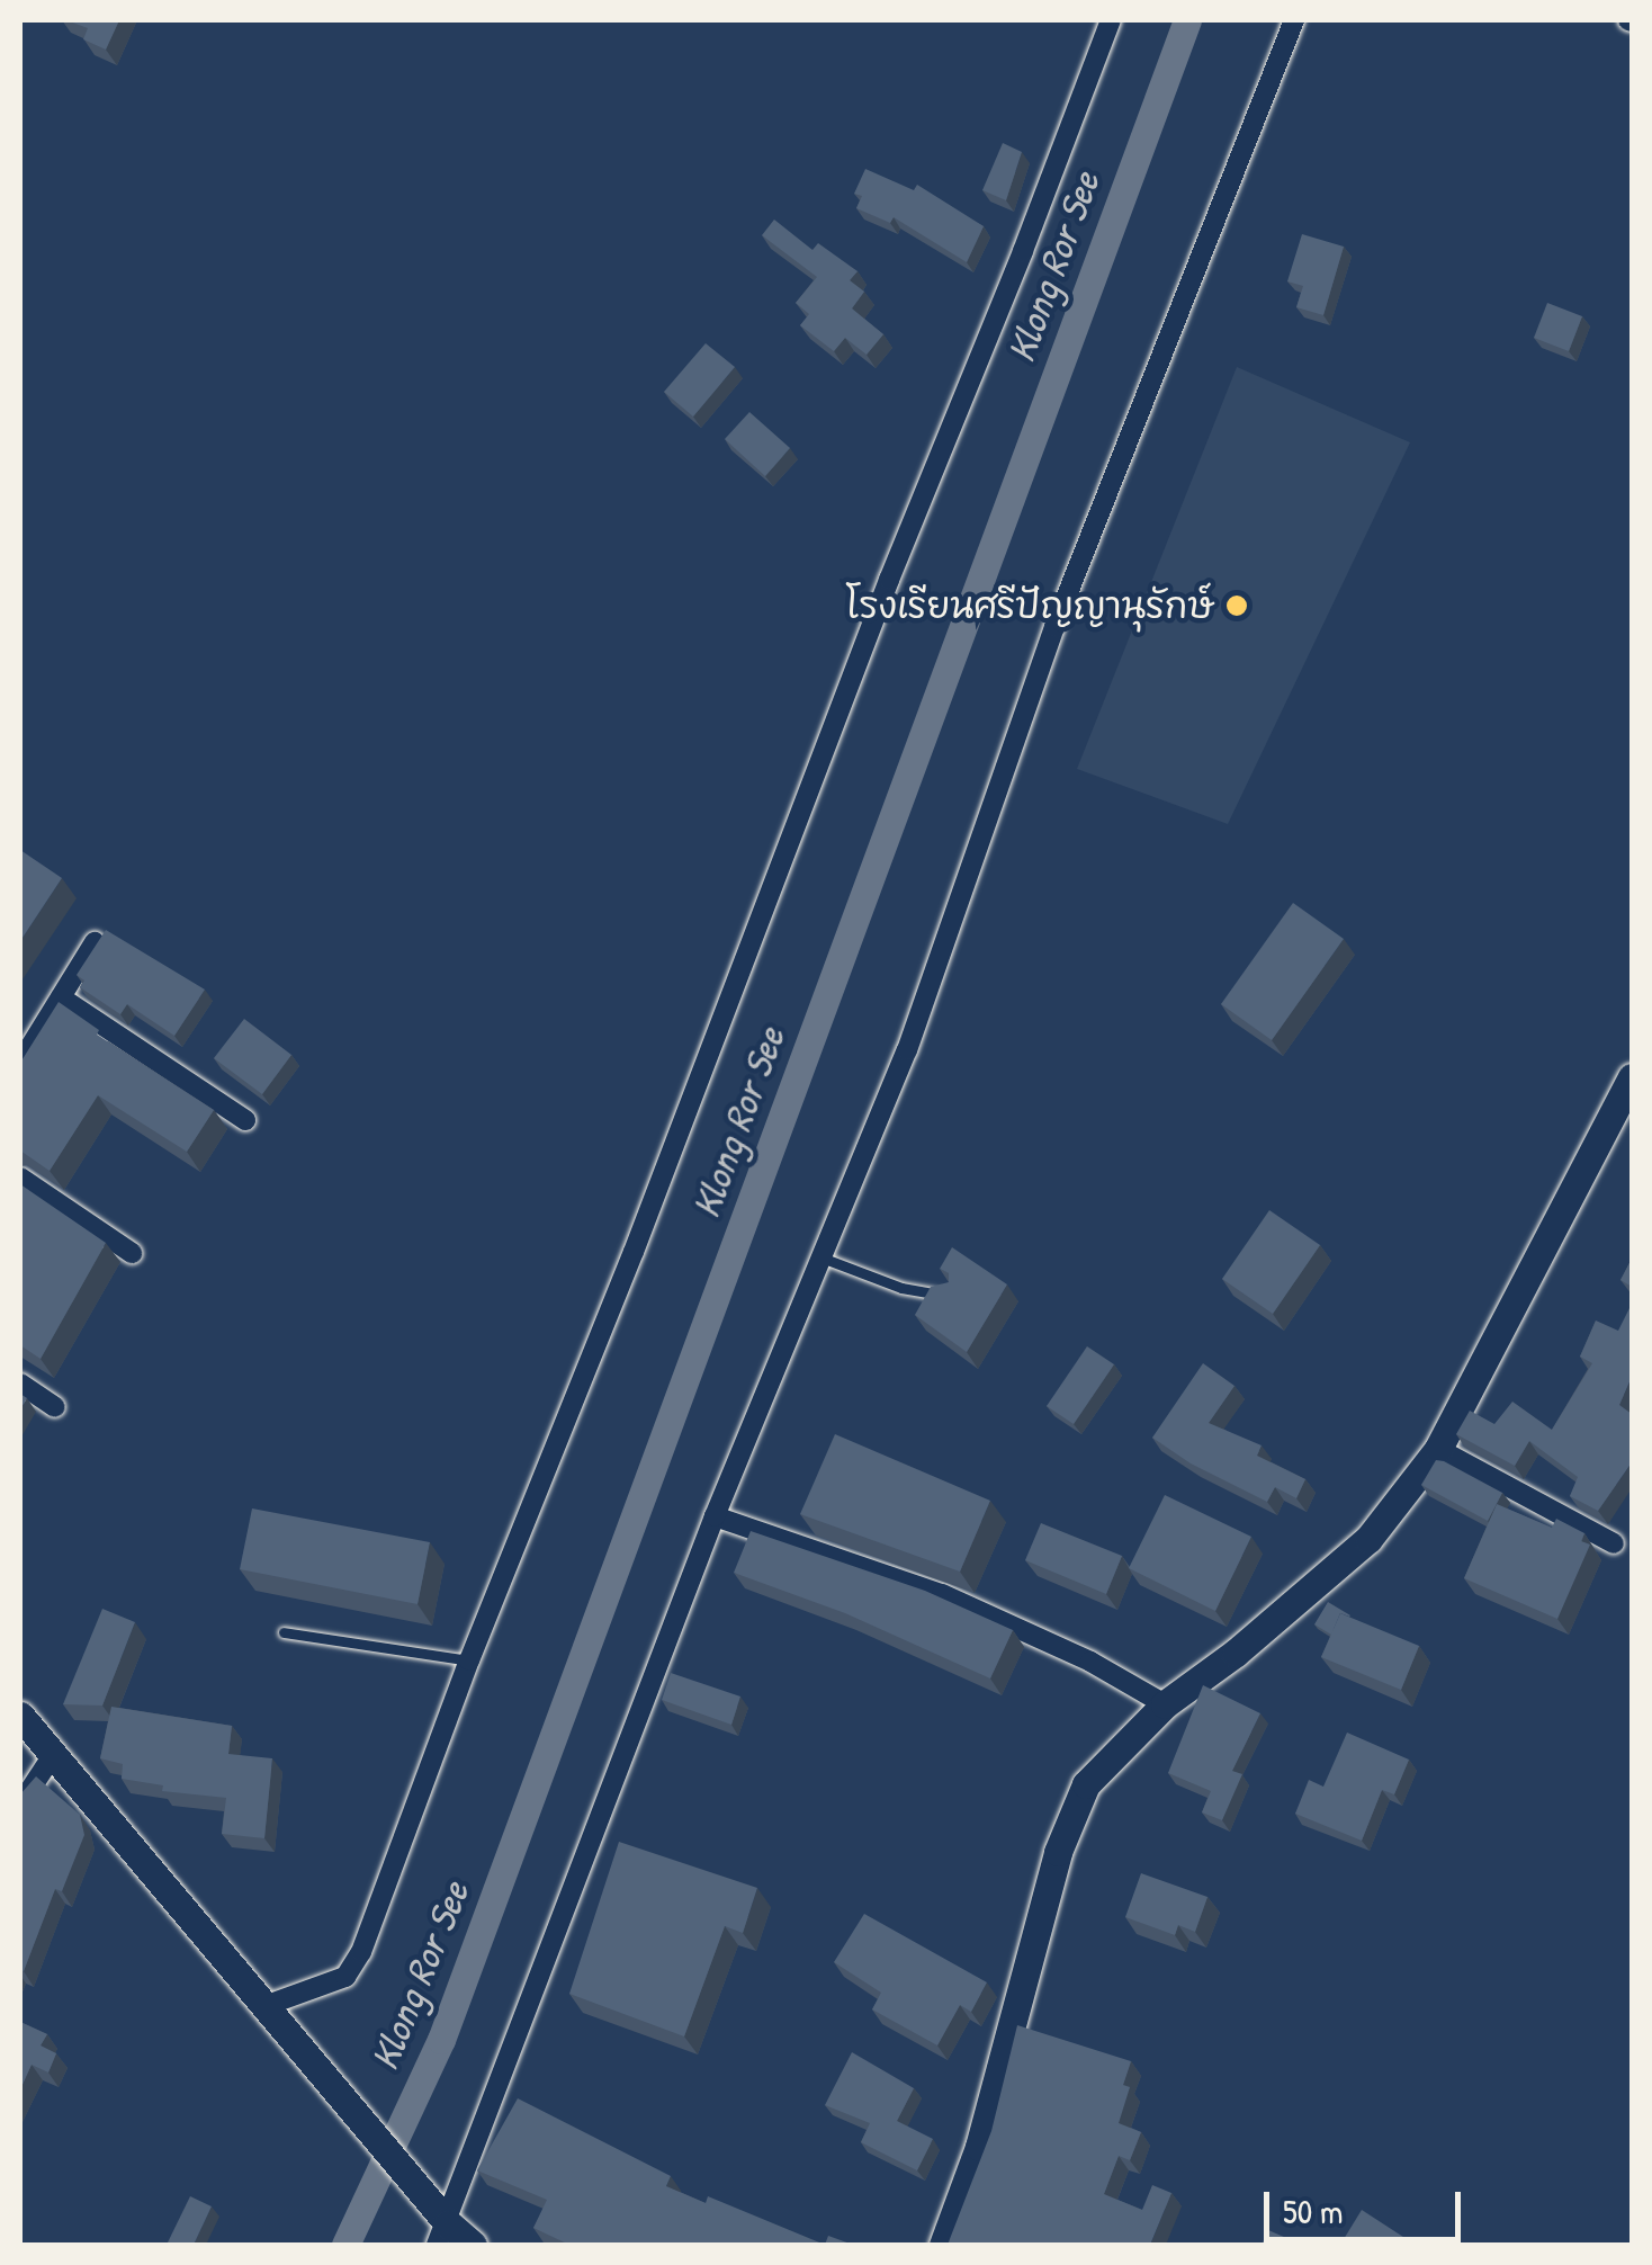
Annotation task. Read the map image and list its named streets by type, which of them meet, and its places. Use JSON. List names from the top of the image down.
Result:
{
  "water": ["Klong Ror See"],
  "places": ["โรงเรียนศรีปัญญานุรักษ์"],
  "scale_bar": "50 m"
}
